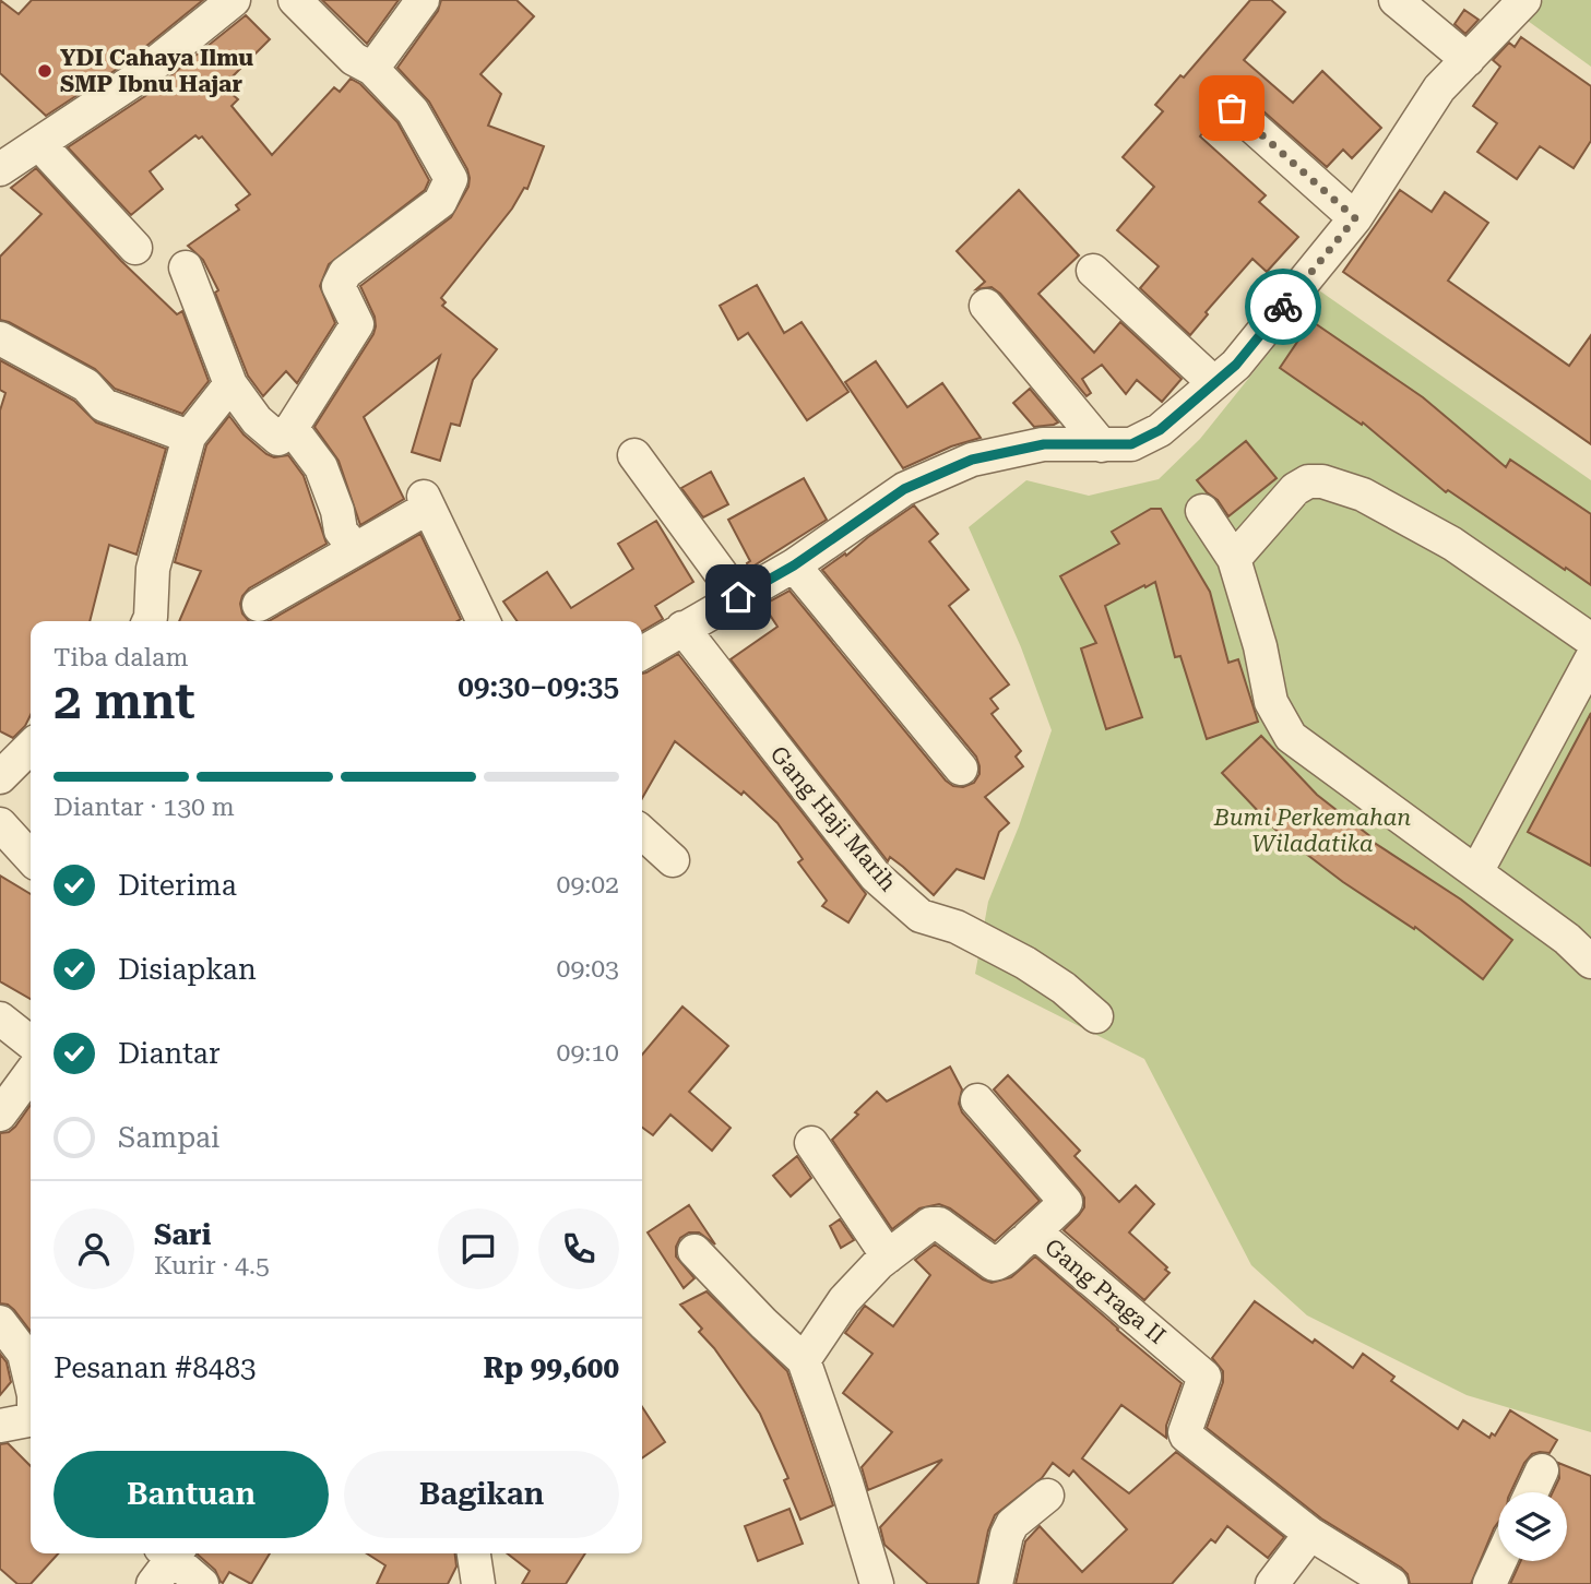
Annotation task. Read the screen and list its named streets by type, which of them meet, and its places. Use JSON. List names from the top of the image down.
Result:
{
  "streets": {
    "street": ["Gang Haji Marih", "Gang Praga II"]
  },
  "parks": ["Bumi Perkemahan Wiladatika"],
  "places": ["YDI Cahaya Ilmu SMP Ibnu Hajar"],
  "page": {
    "heading": ["2 mnt", "Tiba dalam", "09:30–09:35"],
    "panel": [
      "Sari",
      "Kurir · 4.5",
      "Pesanan #8483",
      "Rp 99,600"
    ],
    "bar": "Diantar · 130 m",
    "list": [
      ["Diterima", "09:02"],
      ["Disiapkan", "09:03"],
      ["Diantar", "09:10"],
      "Sampai"
    ],
    "buttons": ["Bantuan", "Bagikan"]
  }
}
